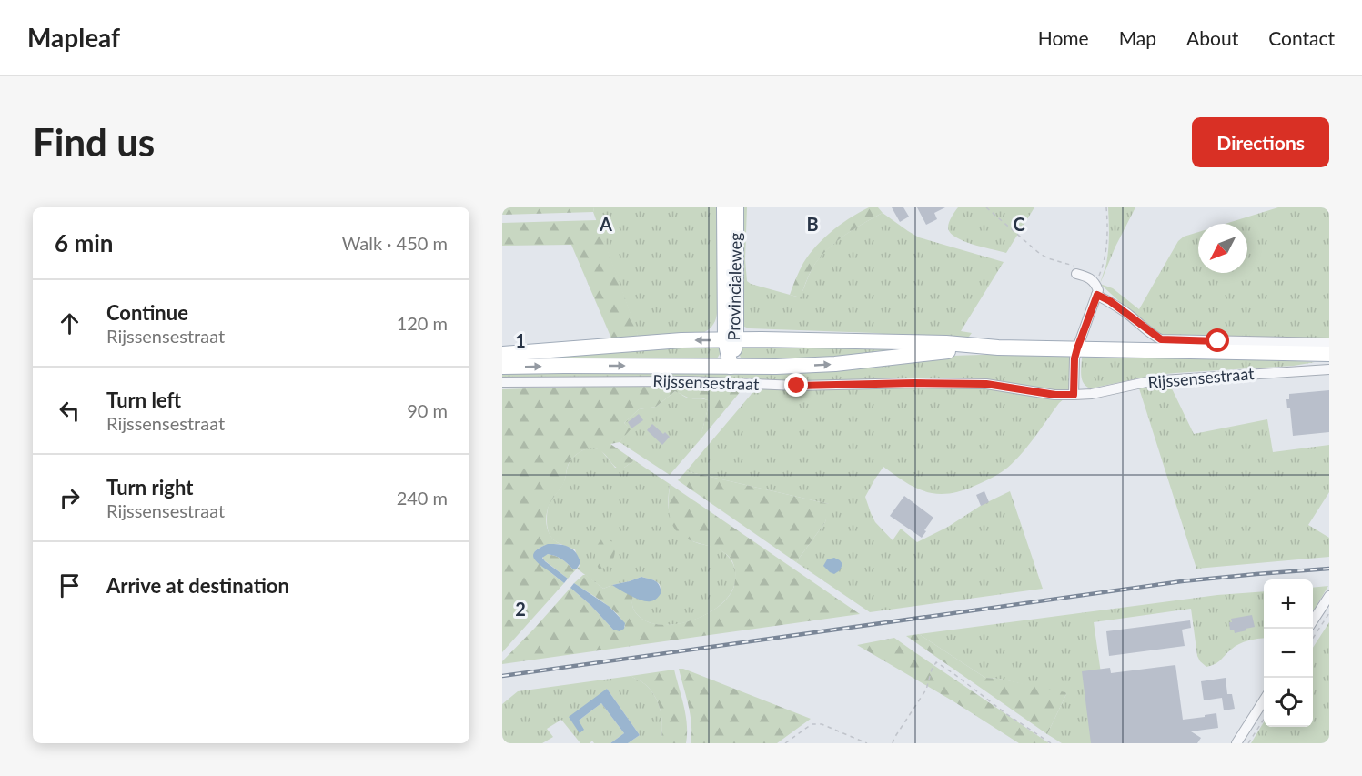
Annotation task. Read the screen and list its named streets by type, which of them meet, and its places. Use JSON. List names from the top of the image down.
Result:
{
  "streets": {
    "main road": ["Provincialeweg", "Rijssensestraat"]
  },
  "crossings": [
    ["Provincialeweg", "Rijssensestraat"]
  ],
  "north": "bottom left",
  "page": {
    "header": "Mapleaf",
    "nav": [
      "Home",
      "Map",
      "About",
      "Contact"
    ],
    "buttons": "Directions",
    "title": "Find us",
    "heading": ["6 min", "Walk · 450 m"],
    "list": [
      ["Continue", "Rijssensestraat", "120 m"],
      ["Turn left", "Rijssensestraat", "90 m"],
      ["Turn right", "Rijssensestraat", "240 m"],
      "Arrive at destination"
    ],
    "map_buttons": ["+", "−"]
  },
  "grid": {
    "columns": ["A", "B", "C"],
    "rows": ["1", "2"]
  }
}
